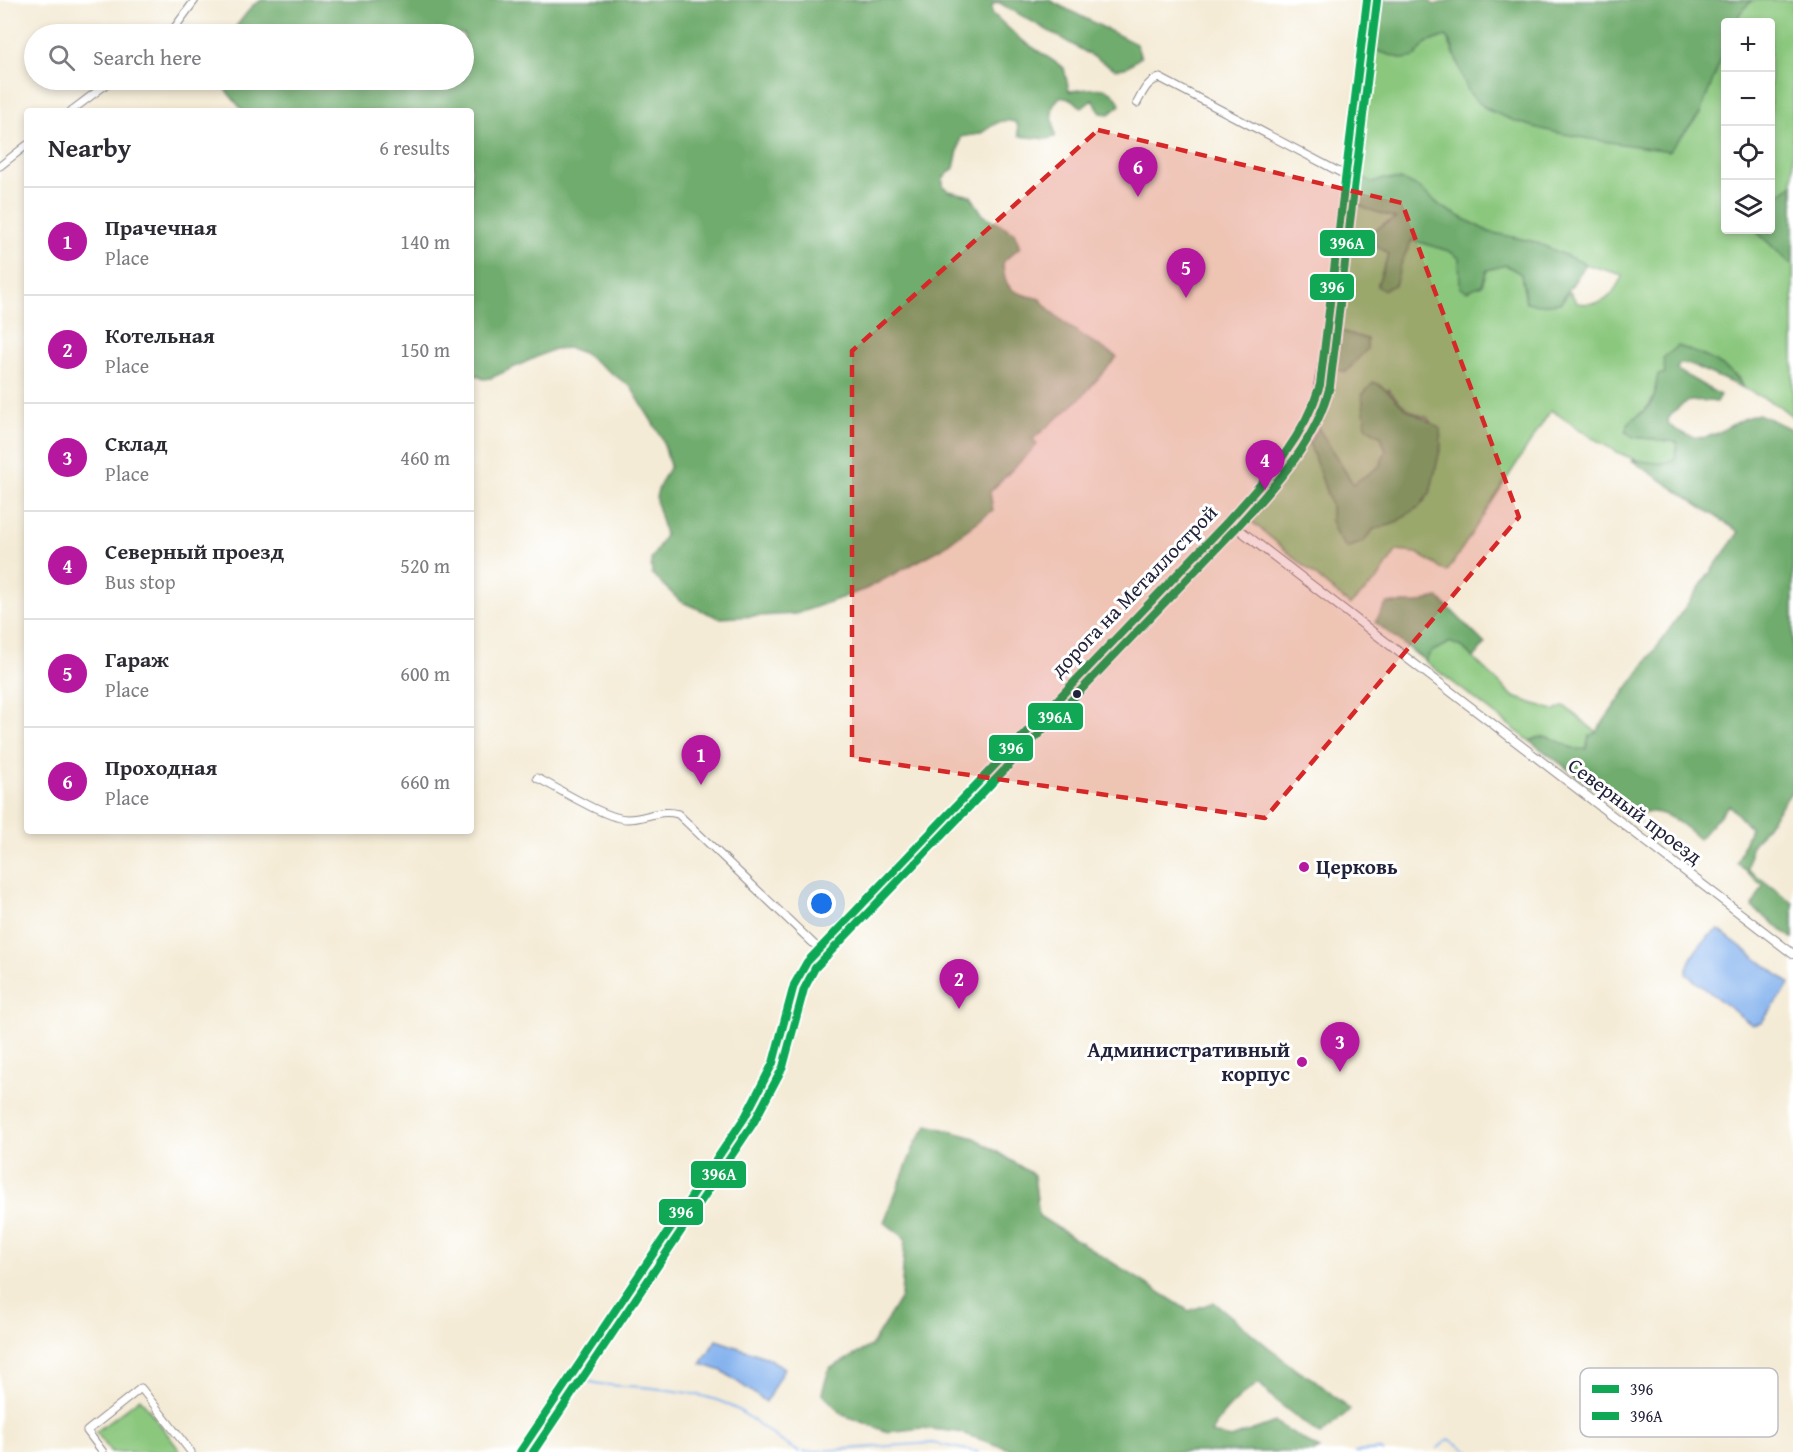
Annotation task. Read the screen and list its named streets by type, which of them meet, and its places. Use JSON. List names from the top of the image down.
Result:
{
  "streets": {
    "street": ["дорога на Металлострой", "Северный проезд"]
  },
  "crossings": [
    ["дорога на Металлострой", "Северный проезд"]
  ],
  "places": ["Церковь", "Административный корпус"],
  "lines": ["transit line 396", "transit line 396А"],
  "legend": ["396", "396А"],
  "page": {
    "map_buttons": ["+", "−"],
    "search": "Search here",
    "heading": ["Nearby", "6 results"],
    "pins": [
      "6",
      "5",
      "4",
      "1",
      "2",
      "3"
    ],
    "list": [
      {
        "mark": "1",
        "name": "Прачечная",
        "note": "Place",
        "value": "140 m"
      },
      {
        "mark": "2",
        "name": "Котельная",
        "note": "Place",
        "value": "150 m"
      },
      {
        "mark": "3",
        "name": "Склад",
        "note": "Place",
        "value": "460 m"
      },
      {
        "mark": "4",
        "name": "Северный проезд",
        "note": "Bus stop",
        "value": "520 m"
      },
      {
        "mark": "5",
        "name": "Гараж",
        "note": "Place",
        "value": "600 m"
      },
      {
        "mark": "6",
        "name": "Проходная",
        "note": "Place",
        "value": "660 m"
      }
    ]
  }
}
